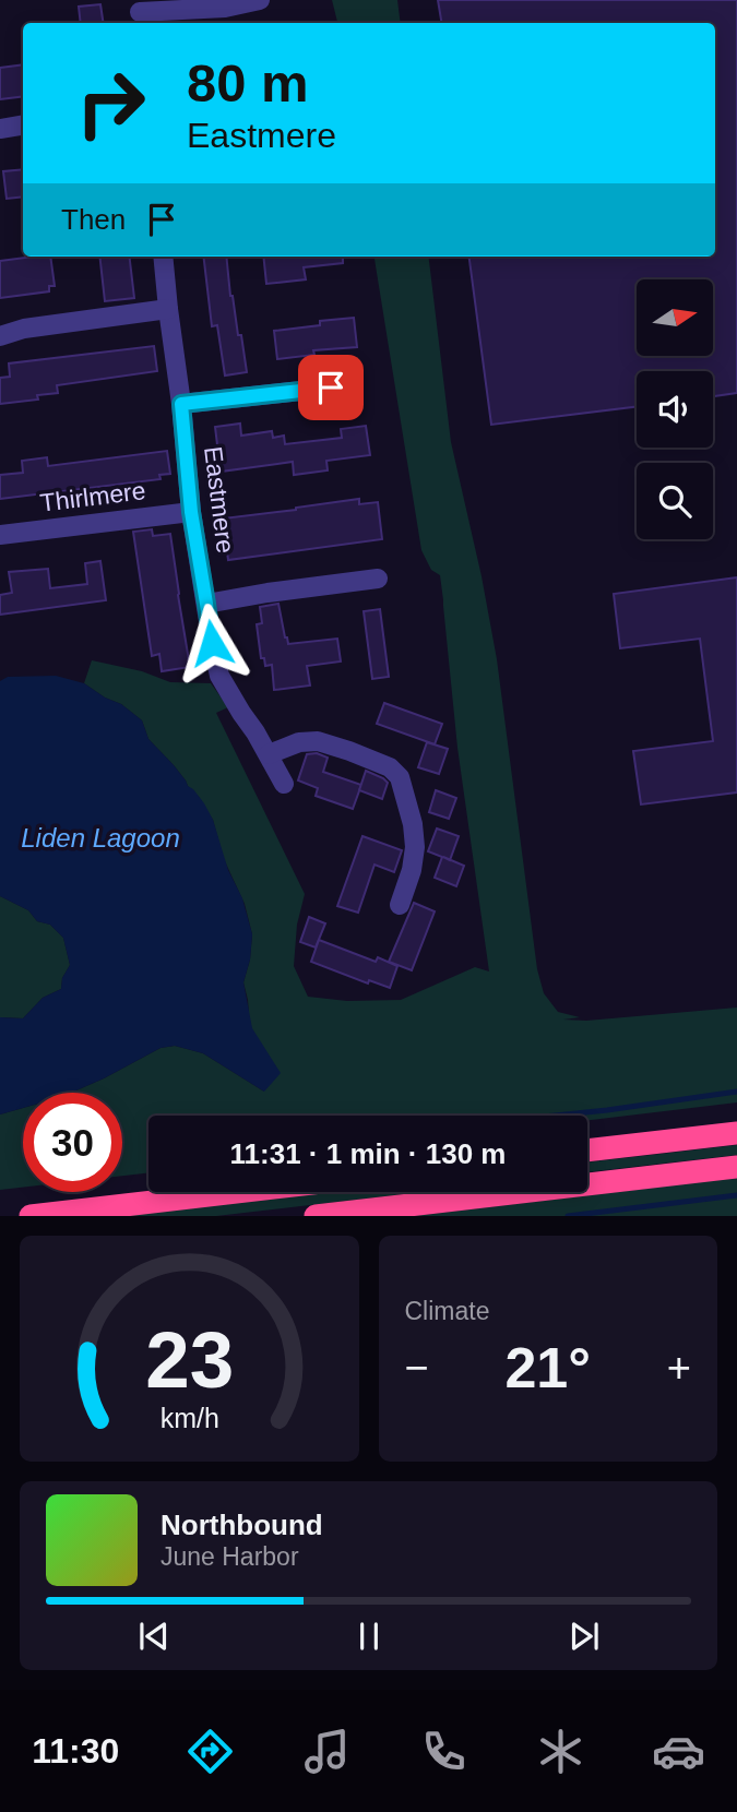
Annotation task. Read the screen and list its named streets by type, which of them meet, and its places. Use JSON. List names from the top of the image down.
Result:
{
  "streets": {
    "street": ["Thirlmere", "Eastmere"]
  },
  "crossings": [
    ["Thirlmere", "Eastmere"]
  ],
  "water": ["Liden Lagoon"],
  "north": "right",
  "page": {
    "turn": ["80 m", "Eastmere"],
    "then": "Then",
    "limit": "30",
    "trip": "11:31 · 1 min · 130 m",
    "tile": "Climate",
    "heat": ["−", "21°", "+"],
    "song": ["Northbound", "June Harbor"],
    "tabs": "11:30",
    "gauge": ["23", "km/h"]
  }
}
